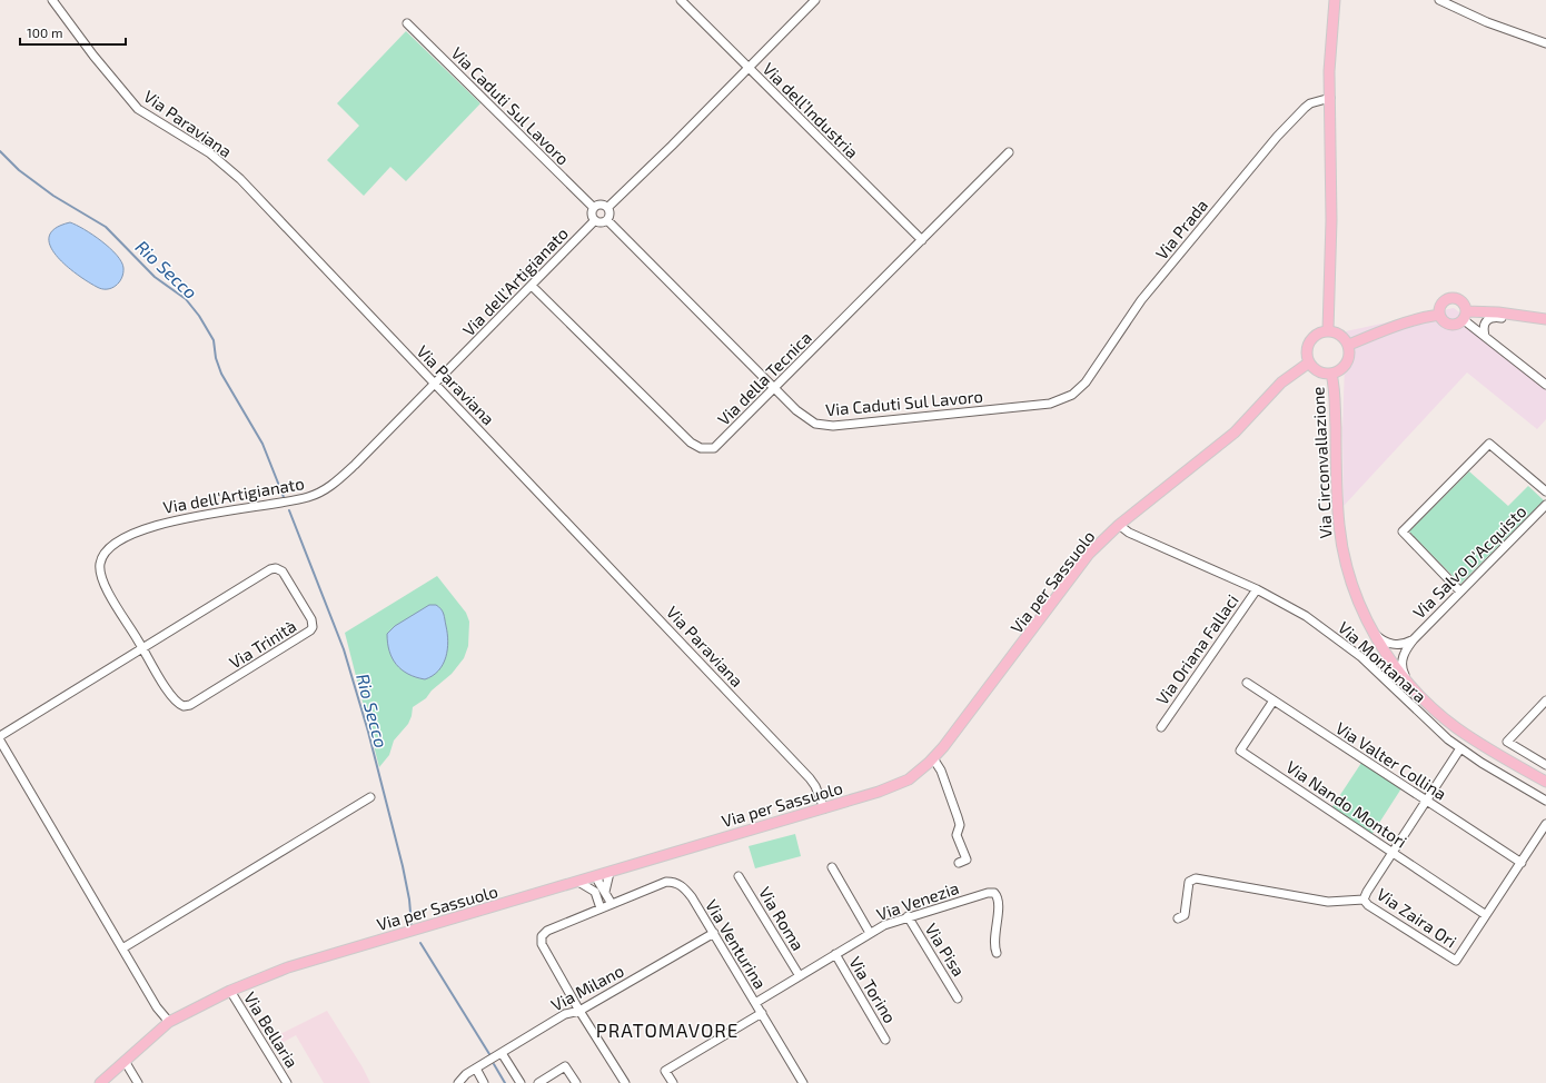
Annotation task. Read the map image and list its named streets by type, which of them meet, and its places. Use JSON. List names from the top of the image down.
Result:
{
  "streets": {
    "main road": ["Via Circonvallazione", "Via per Sassuolo"],
    "street": [
      "Via Caduti Sul Lavoro",
      "Via dell’Industria",
      "Via Paraviana",
      "Via Prada",
      "Via dell'Artigianato",
      "Via della Tecnica",
      "Via Salvo D'Acquisto",
      "Via Trinità",
      "Via Oriana Fallaci",
      "Via Montanara",
      "Via Valter Collina",
      "Via Nando Montori",
      "Via Venezia",
      "Via Zaira Ori",
      "Via Roma",
      "Via Venturina",
      "Via Pisa",
      "Via Milano",
      "Via Torino",
      "Via Bellaria"
    ]
  },
  "crossings": [
    ["Via Caduti Sul Lavoro", "Via Prada"],
    ["Via Caduti Sul Lavoro", "Via dell'Artigianato"],
    ["Via Caduti Sul Lavoro", "Via della Tecnica"],
    ["Via dell’Industria", "Via della Tecnica"],
    ["Via Paraviana", "Via dell'Artigianato"],
    ["Via Paraviana", "Via per Sassuolo"],
    ["Via dell'Artigianato", "Via della Tecnica"],
    ["Via dell'Artigianato", "Via Trinità"],
    ["Via Circonvallazione", "Via Salvo D'Acquisto"],
    ["Via Circonvallazione", "Via per Sassuolo"],
    ["Via per Sassuolo", "Via Montanara"],
    ["Via per Sassuolo", "Via Bellaria"],
    ["Via Oriana Fallaci", "Via Montanara"],
    ["Via Montanara", "Via Zaira Ori"],
    ["Via Valter Collina", "Via Nando Montori"],
    ["Via Valter Collina", "Via Zaira Ori"],
    ["Via Nando Montori", "Via Zaira Ori"],
    ["Via Venezia", "Via Roma"],
    ["Via Venezia", "Via Venturina"],
    ["Via Venezia", "Via Pisa"],
    ["Via Venezia", "Via Torino"],
    ["Via Venturina", "Via Milano"]
  ],
  "districts": ["PRATOMAVORE"],
  "water": ["Rio Secco"],
  "scale_bar": "100 m"
}
